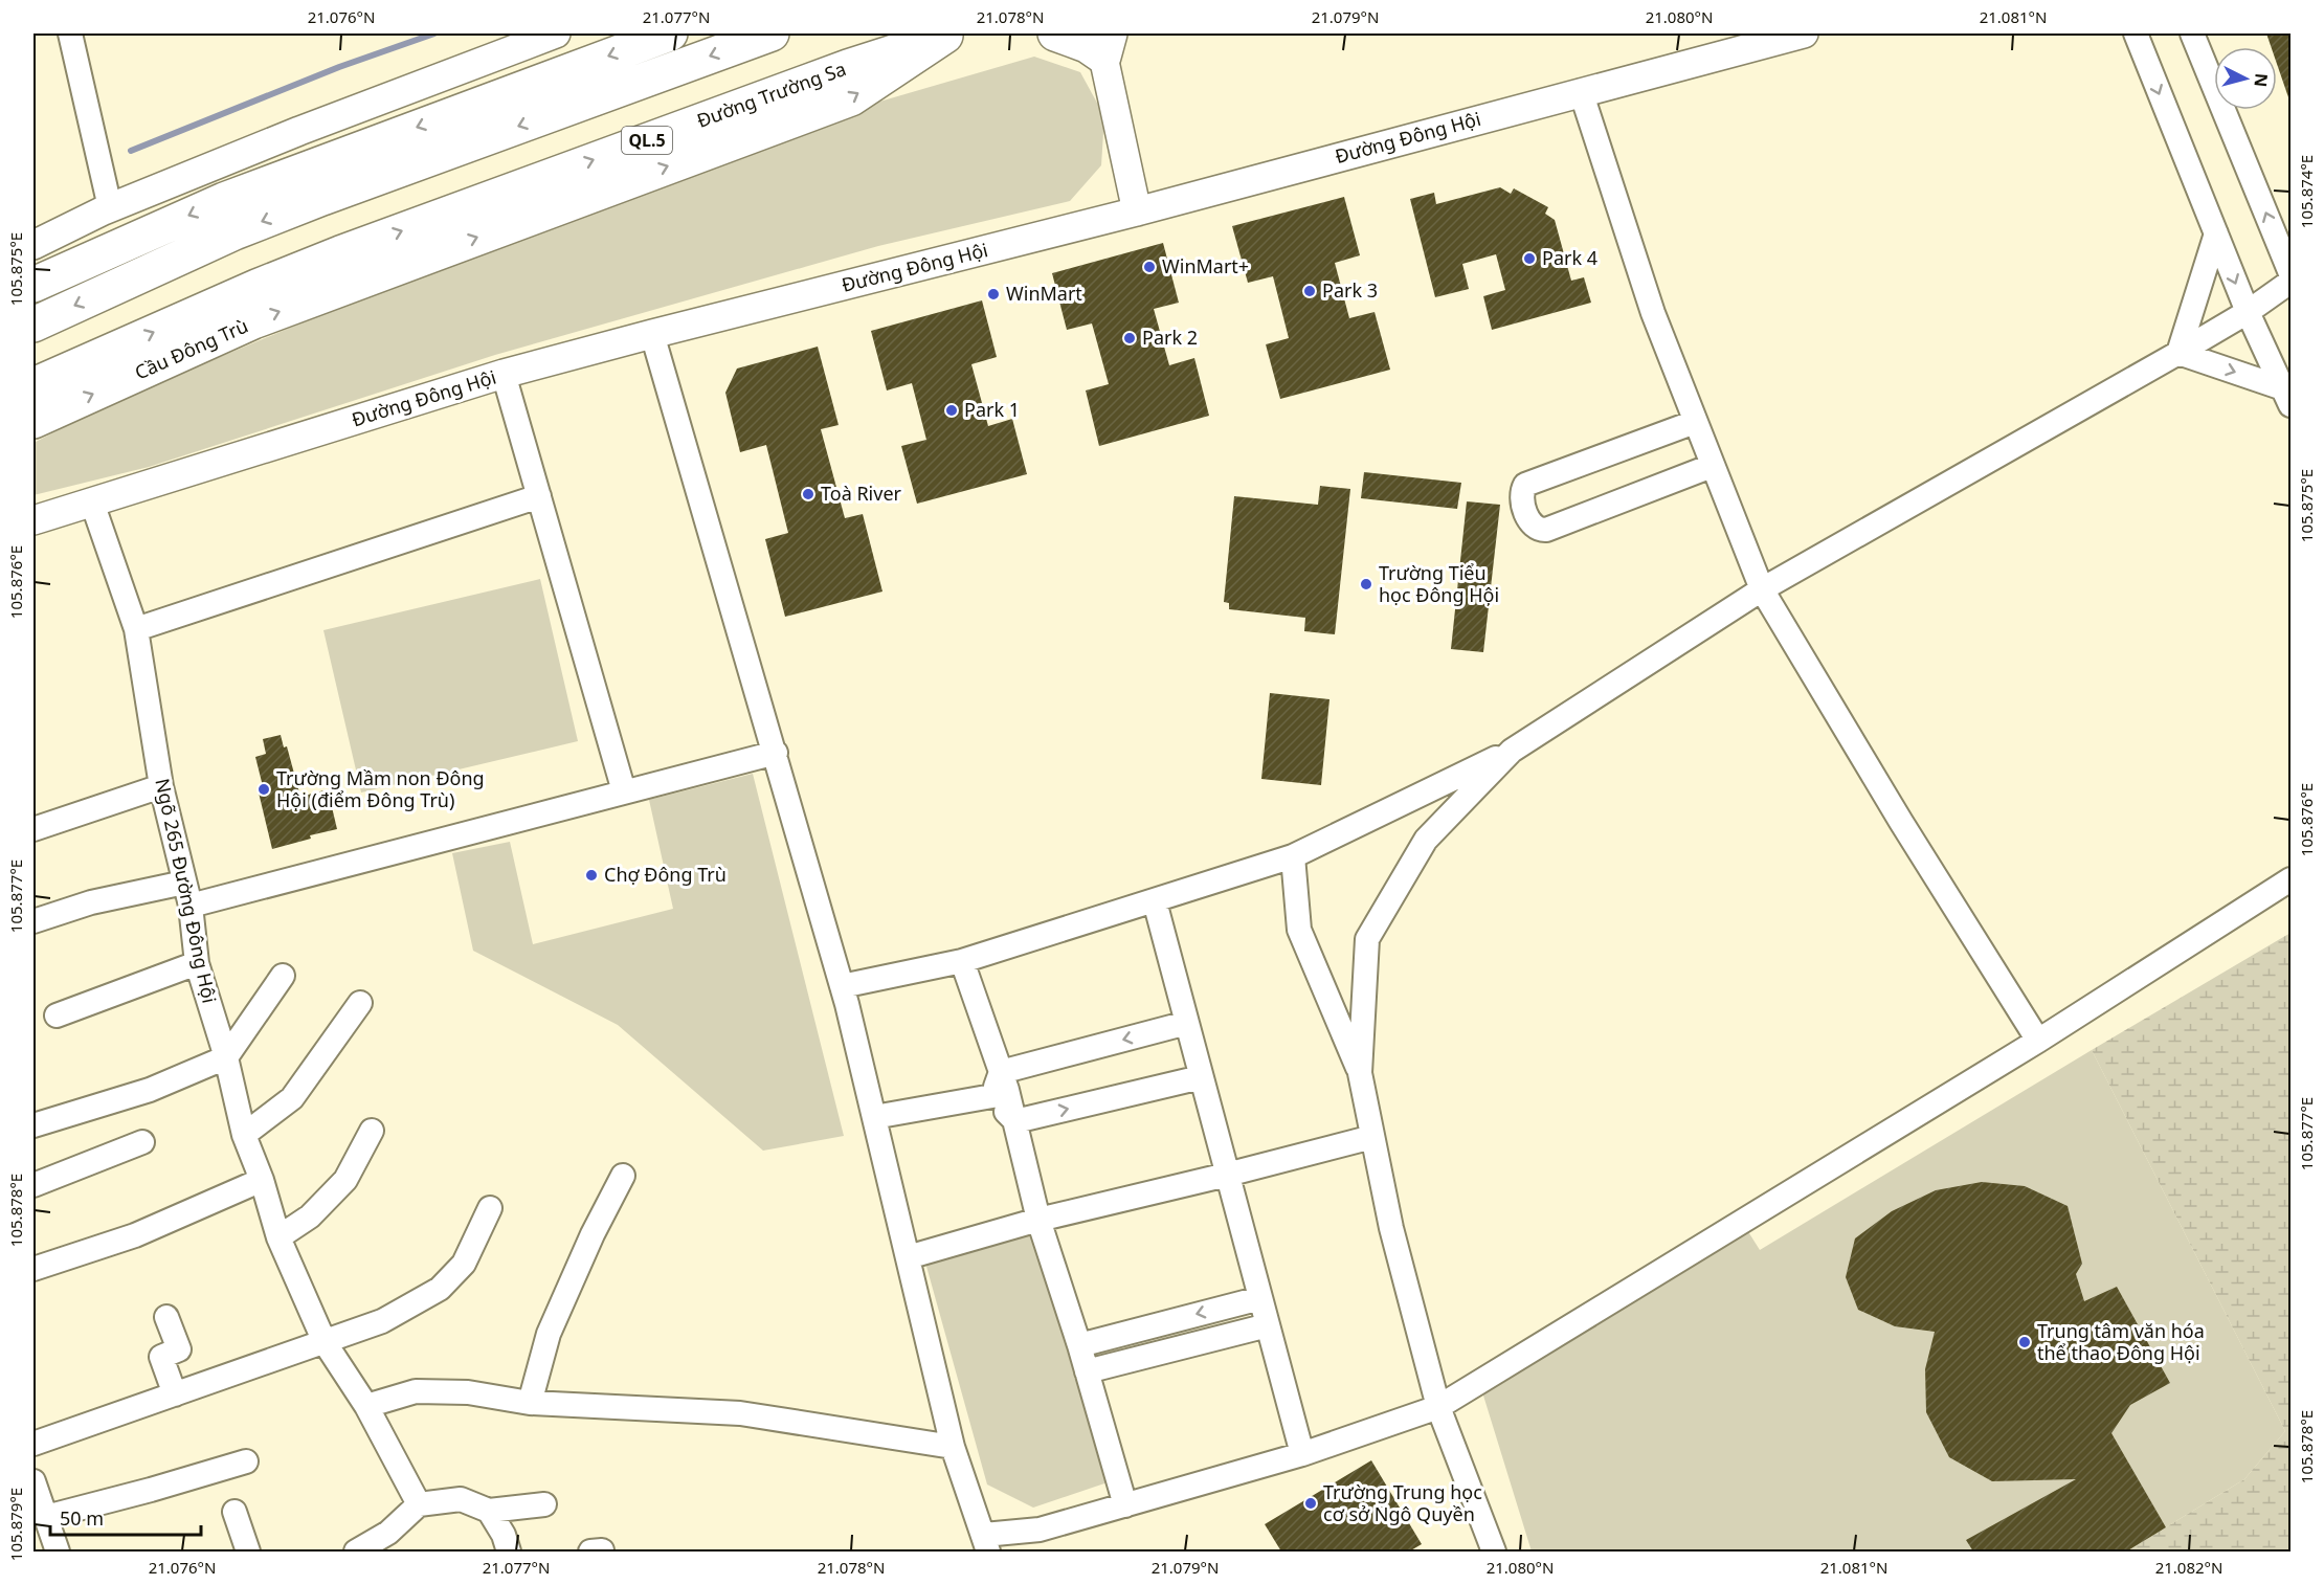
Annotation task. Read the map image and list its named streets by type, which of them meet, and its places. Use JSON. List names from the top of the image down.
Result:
{
  "streets": {
    "highway": ["Đường Trường Sa", "QL.5", "Cầu Đông Trù"],
    "street": ["Đường Đông Hội", "Ngõ 265 Đường Đông Hội"]
  },
  "crossings": [
    ["Đường Trường Sa", "Cầu Đông Trù"],
    ["Đường Đông Hội", "Ngõ 265 Đường Đông Hội"]
  ],
  "places": [
    "Park 4",
    "WinMart+",
    "Park 3",
    "WinMart",
    "Park 2",
    "Park 1",
    "Toà River",
    "Trường Tiểu học Đông Hội",
    "Trường Mầm non Đông Hội (điểm Đông Trù)",
    "Chợ Đông Trù",
    "Trung tâm văn hóa thể thao Đông Hội",
    "Trường Trung học cơ sở Ngô Quyền"
  ],
  "scale_bar": "50 m",
  "north": "right",
  "coordinates": [
    "21.076°N",
    "21.077°N",
    "21.078°N",
    "21.079°N",
    "21.080°N",
    "21.081°N",
    "105.874°E",
    "105.875°E",
    "105.876°E",
    "105.877°E",
    "105.878°E",
    "105.879°E",
    "21.082°N"
  ]
}
